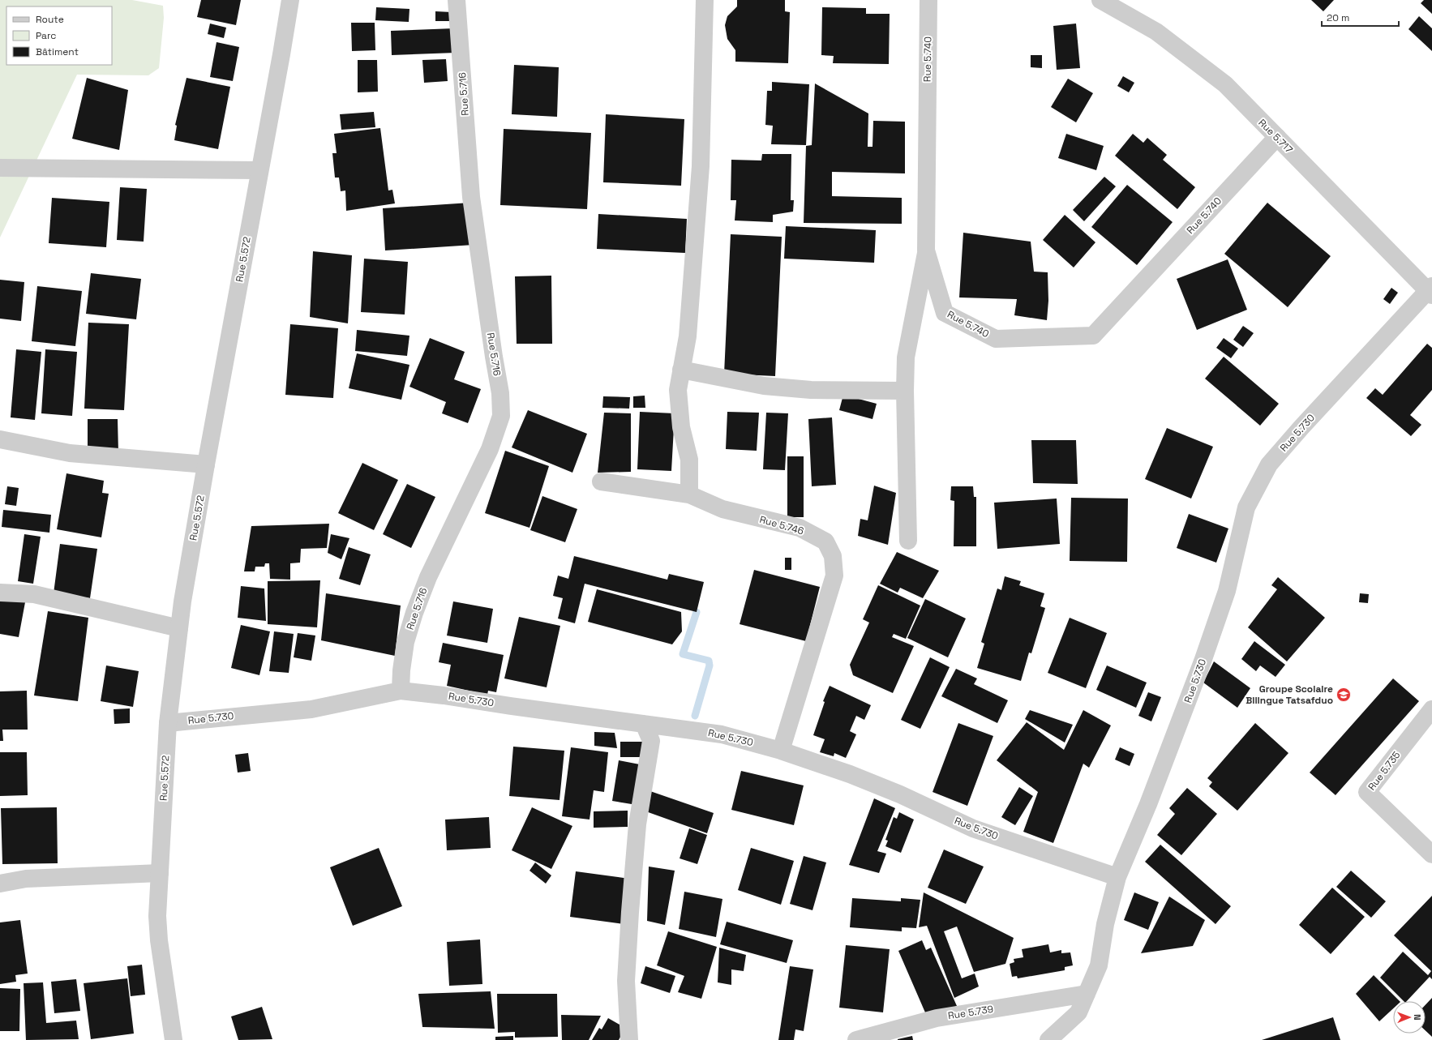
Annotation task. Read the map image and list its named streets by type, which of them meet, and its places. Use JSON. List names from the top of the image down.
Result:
{
  "streets": {
    "street": [
      "Rue 5.740",
      "Rue 5.716",
      "Rue 5.717",
      "Rue 5.572",
      "Rue 5.730",
      "Rue 5.746",
      "Rue 5.735",
      "Rue 5.739"
    ]
  },
  "crossings": [
    ["Rue 5.740", "Rue 5.717"],
    ["Rue 5.716", "Rue 5.730"],
    ["Rue 5.717", "Rue 5.730"],
    ["Rue 5.572", "Rue 5.730"],
    ["Rue 5.730", "Rue 5.746"]
  ],
  "places": {
    "school or university": ["Groupe Scolaire Bilingue Tatsafduo"]
  },
  "legend": ["Route", "Parc", "Bâtiment"],
  "scale_bar": "20 m",
  "north": "right"
}
